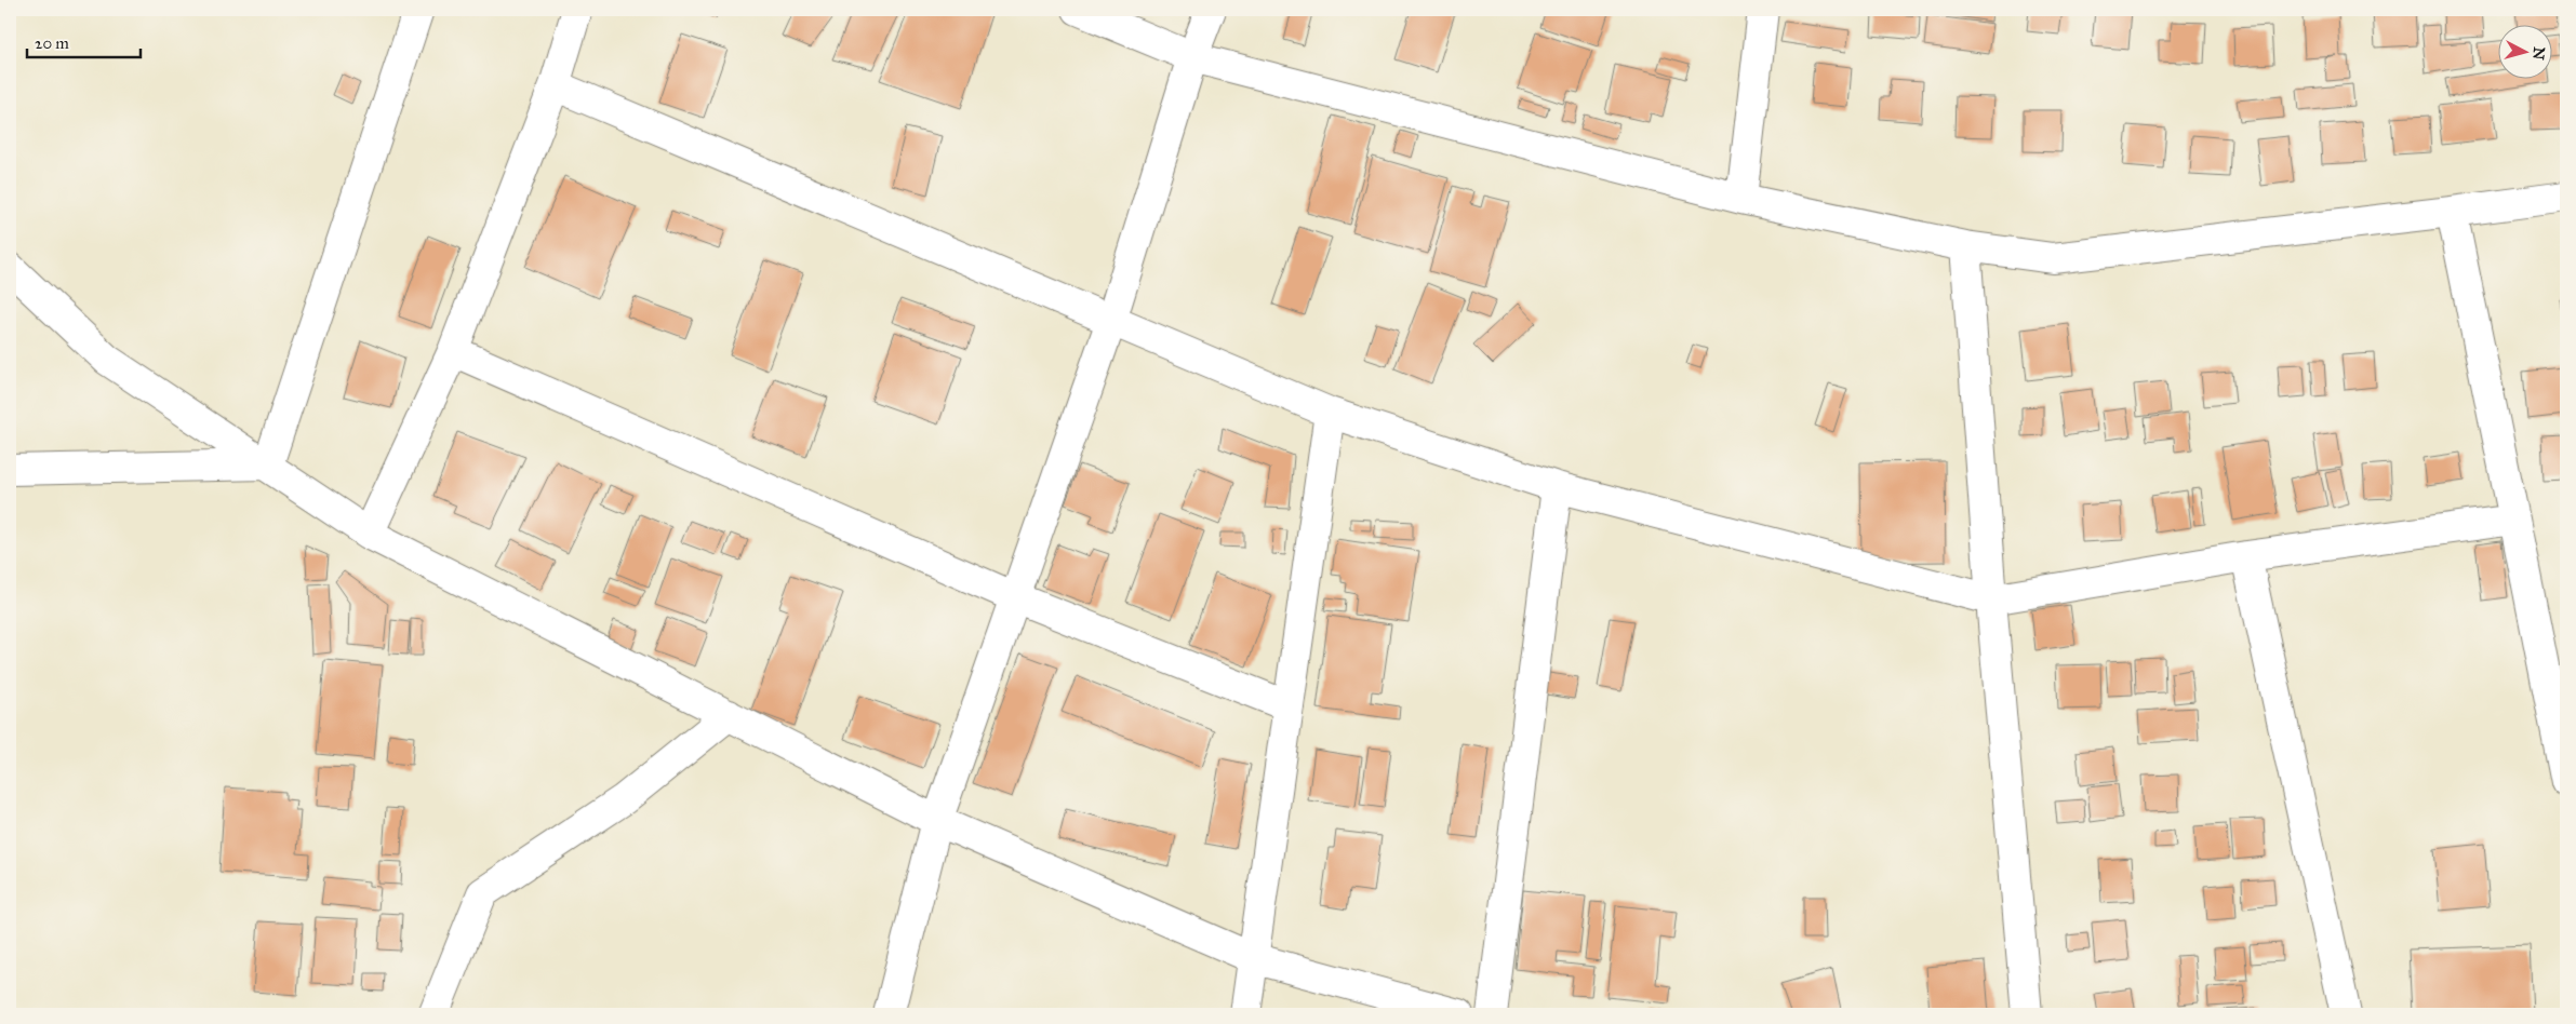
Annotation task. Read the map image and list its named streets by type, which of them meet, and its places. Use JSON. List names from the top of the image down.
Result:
{
  "scale_bar": "20 m",
  "north": "right"
}
